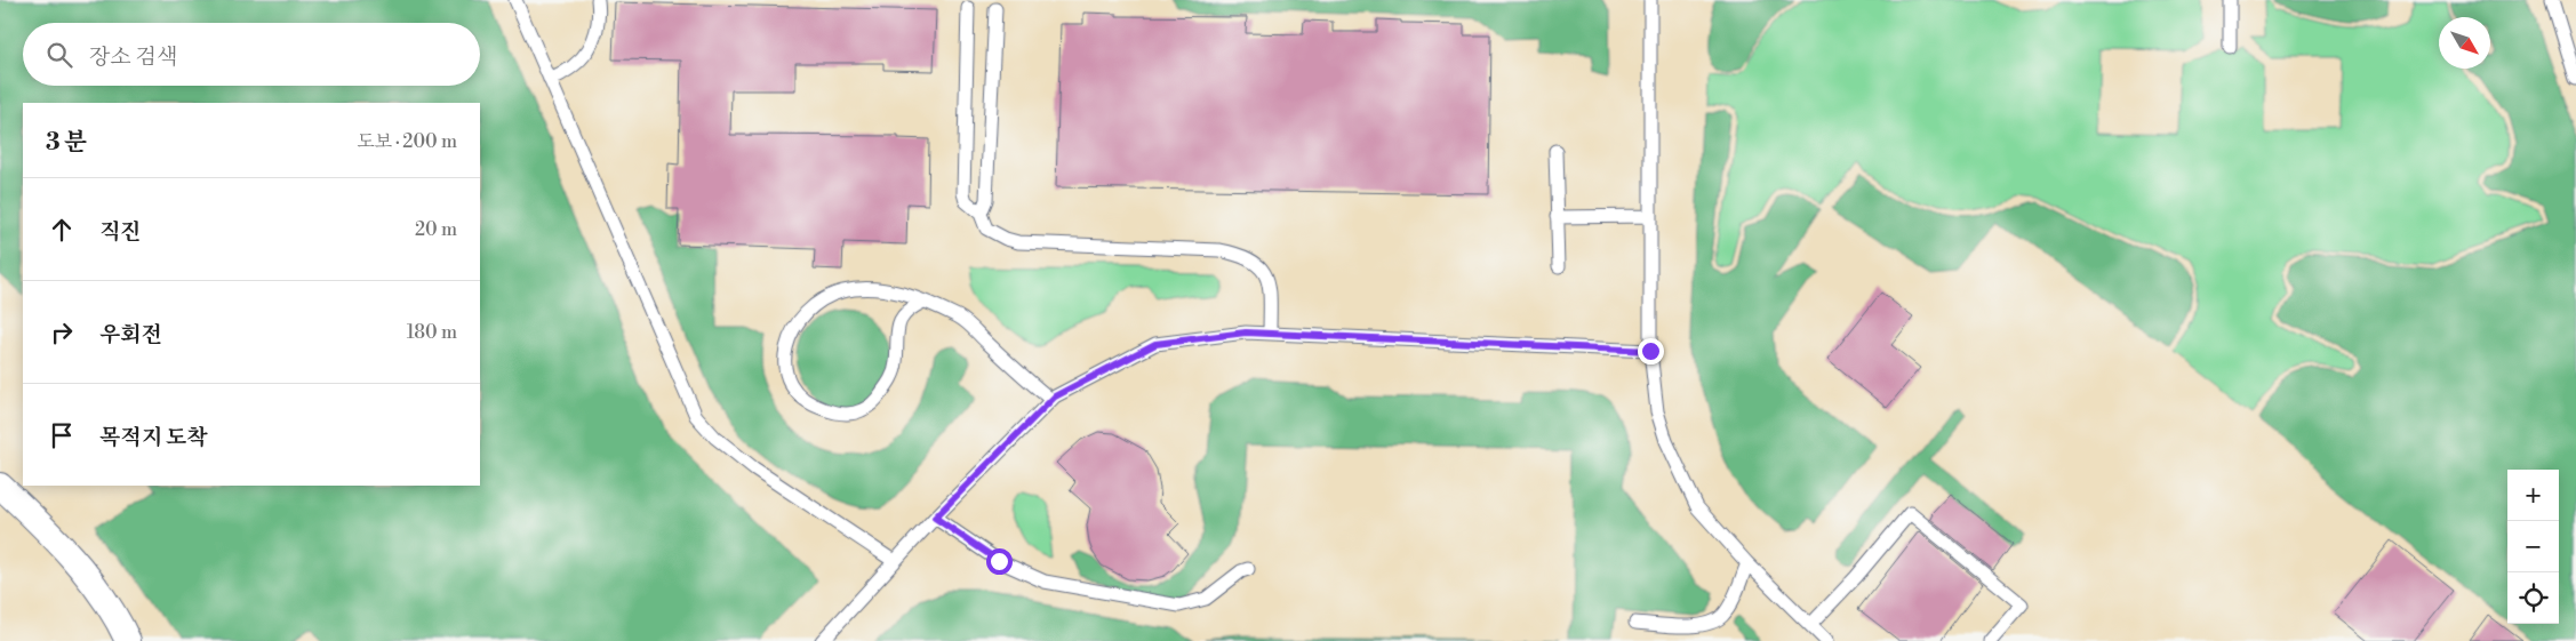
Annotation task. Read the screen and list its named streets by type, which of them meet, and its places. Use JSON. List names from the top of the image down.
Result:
{
  "north": "bottom right",
  "page": {
    "search": "장소 검색",
    "heading": ["3 분", "도보 · 200 m"],
    "list": [
      ["직진", "20 m"],
      ["우회전", "180 m"],
      "목적지 도착"
    ],
    "map_buttons": ["+", "−"]
  }
}
